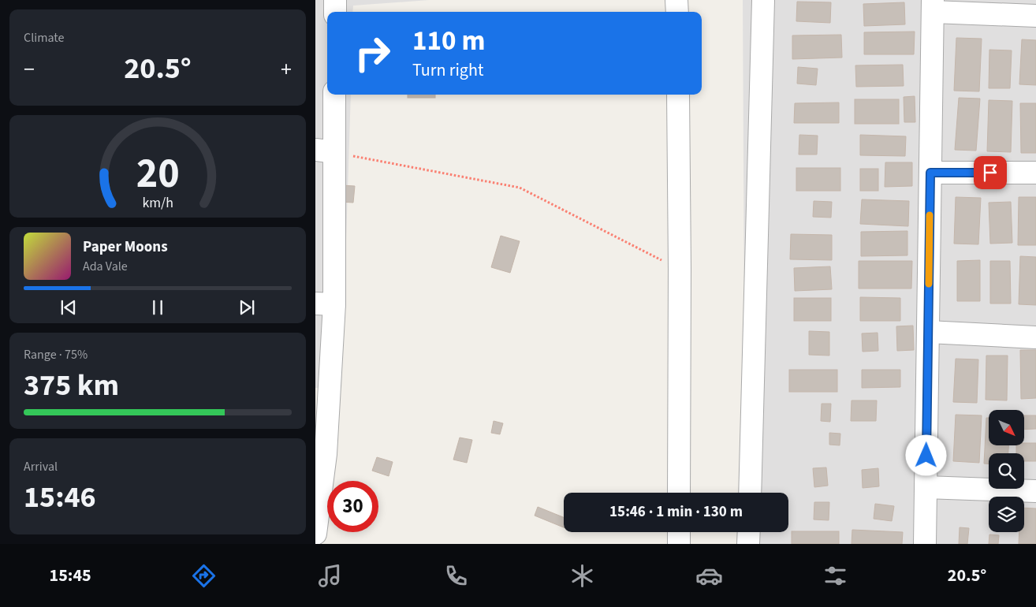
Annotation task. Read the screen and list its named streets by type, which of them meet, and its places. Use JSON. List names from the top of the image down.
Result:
{
  "north": "bottom right",
  "page": {
    "tile": [
      "Climate",
      ["Range · 75%", "375 km"],
      ["Arrival", "15:46"]
    ],
    "turn": ["110 m", "Turn right"],
    "heat": ["−", "20.5°", "+"],
    "song": ["Paper Moons", "Ada Vale"],
    "limit": "30",
    "trip": "15:46 · 1 min · 130 m",
    "tabs": ["15:45", "20.5°"],
    "gauge": ["20", "km/h"]
  }
}
